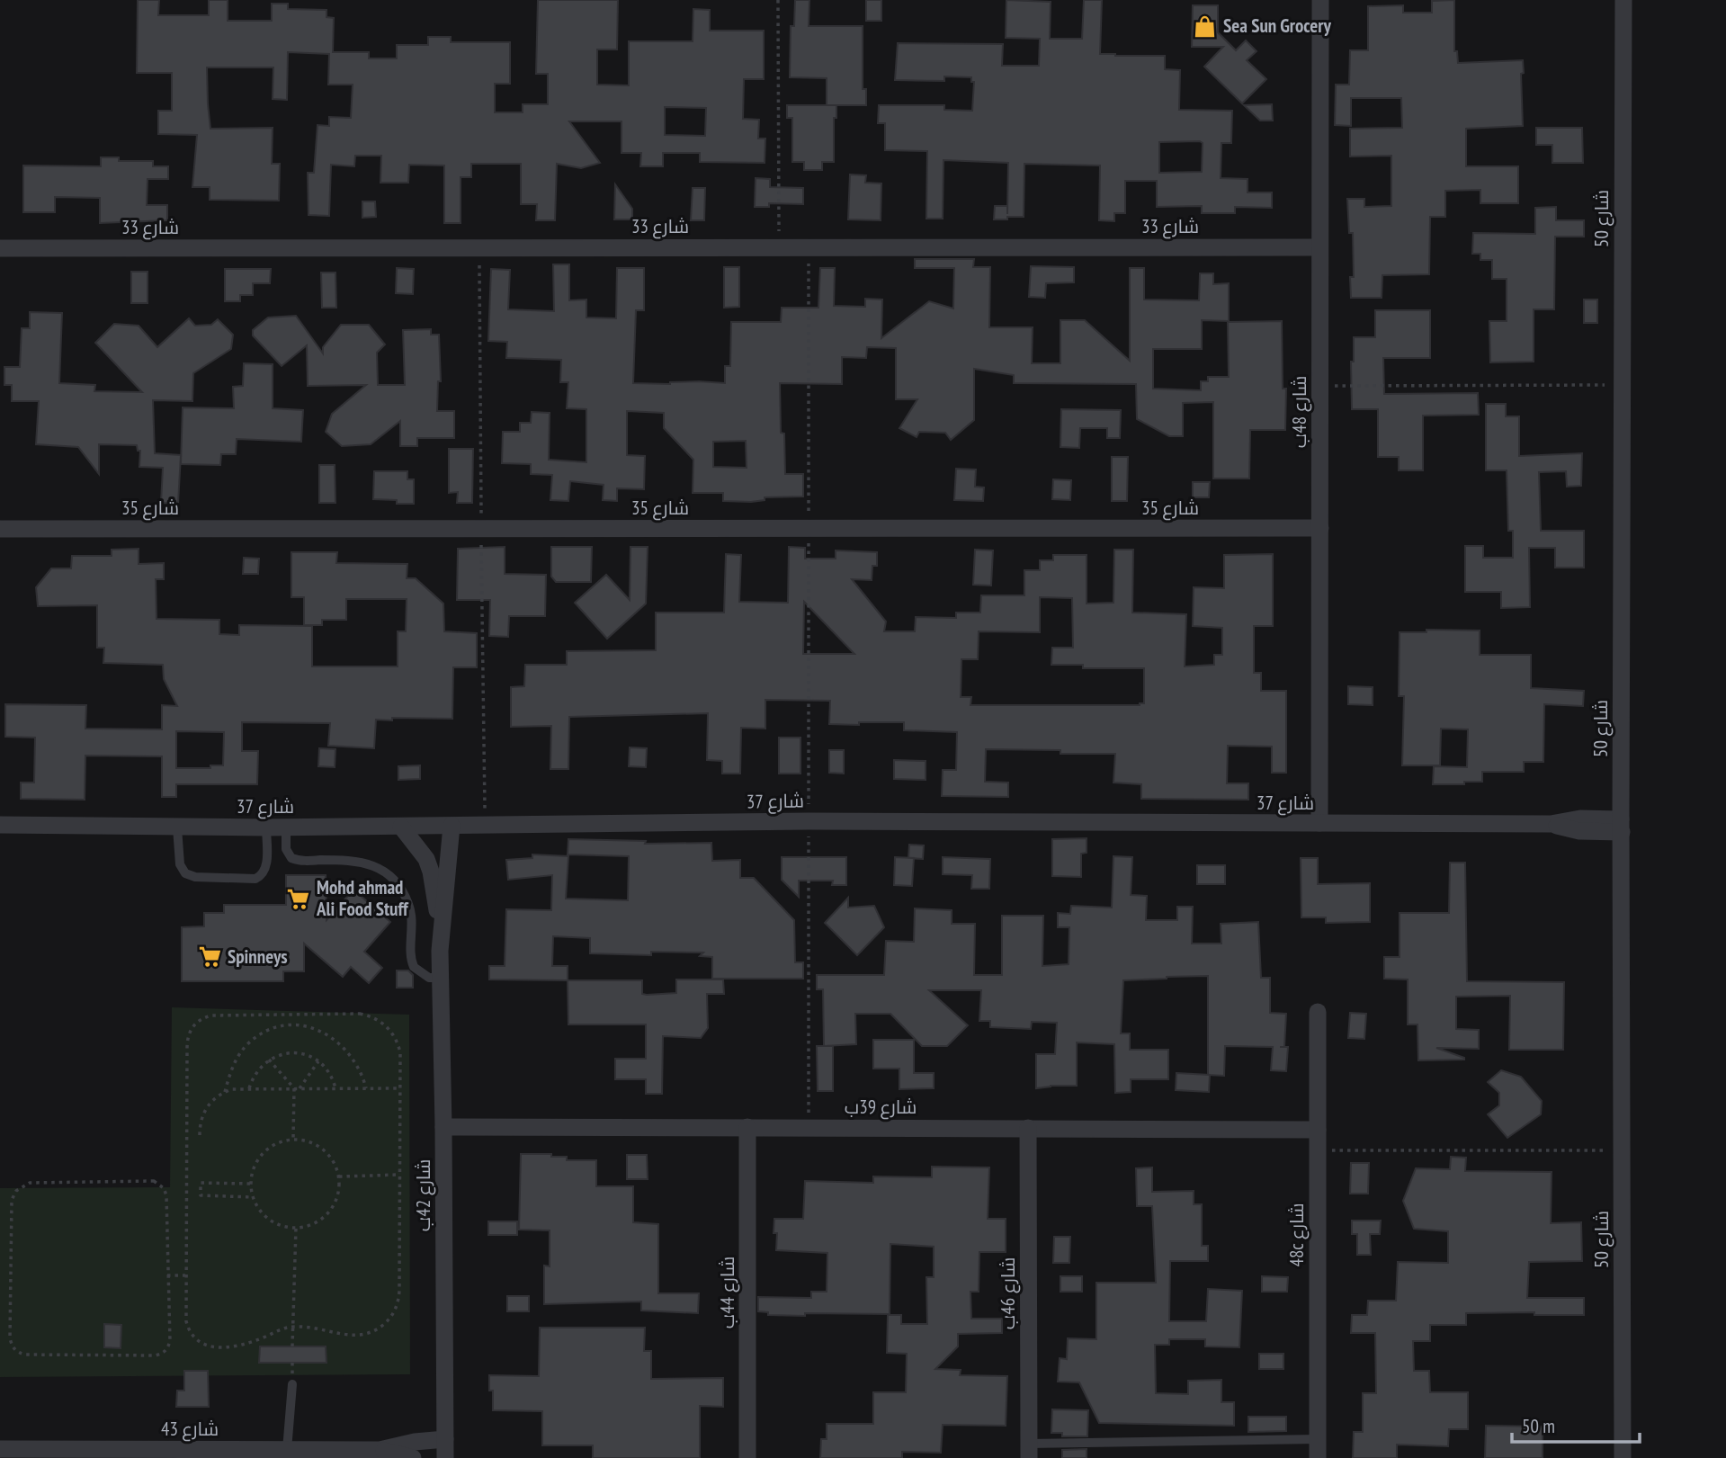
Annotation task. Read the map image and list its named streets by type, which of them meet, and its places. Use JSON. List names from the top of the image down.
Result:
{
  "streets": {
    "street": [
      "شارع 50",
      "شارع 33",
      "شارع 48ب",
      "شارع 35",
      "شارع 37",
      "شارع 39ب",
      "شارع 42ب",
      "48c شارع",
      "شارع 44ب",
      "شارع 46ب",
      "شارع 43"
    ]
  },
  "crossings": [
    ["شارع 50", "شارع 37"],
    ["شارع 33", "شارع 48ب"],
    ["شارع 48ب", "شارع 35"],
    ["شارع 48ب", "شارع 37"],
    ["شارع 37", "شارع 42ب"],
    ["شارع 39ب", "شارع 42ب"],
    ["شارع 39ب", "48c شارع"],
    ["شارع 39ب", "شارع 44ب"],
    ["شارع 39ب", "شارع 46ب"],
    ["شارع 42ب", "شارع 43"]
  ],
  "places": {
    "shop": ["Sea Sun Grocery"],
    "supermarket": ["Mohd ahmad Ali Food Stuff", "Spinneys"]
  },
  "scale_bar": "50 m"
}
